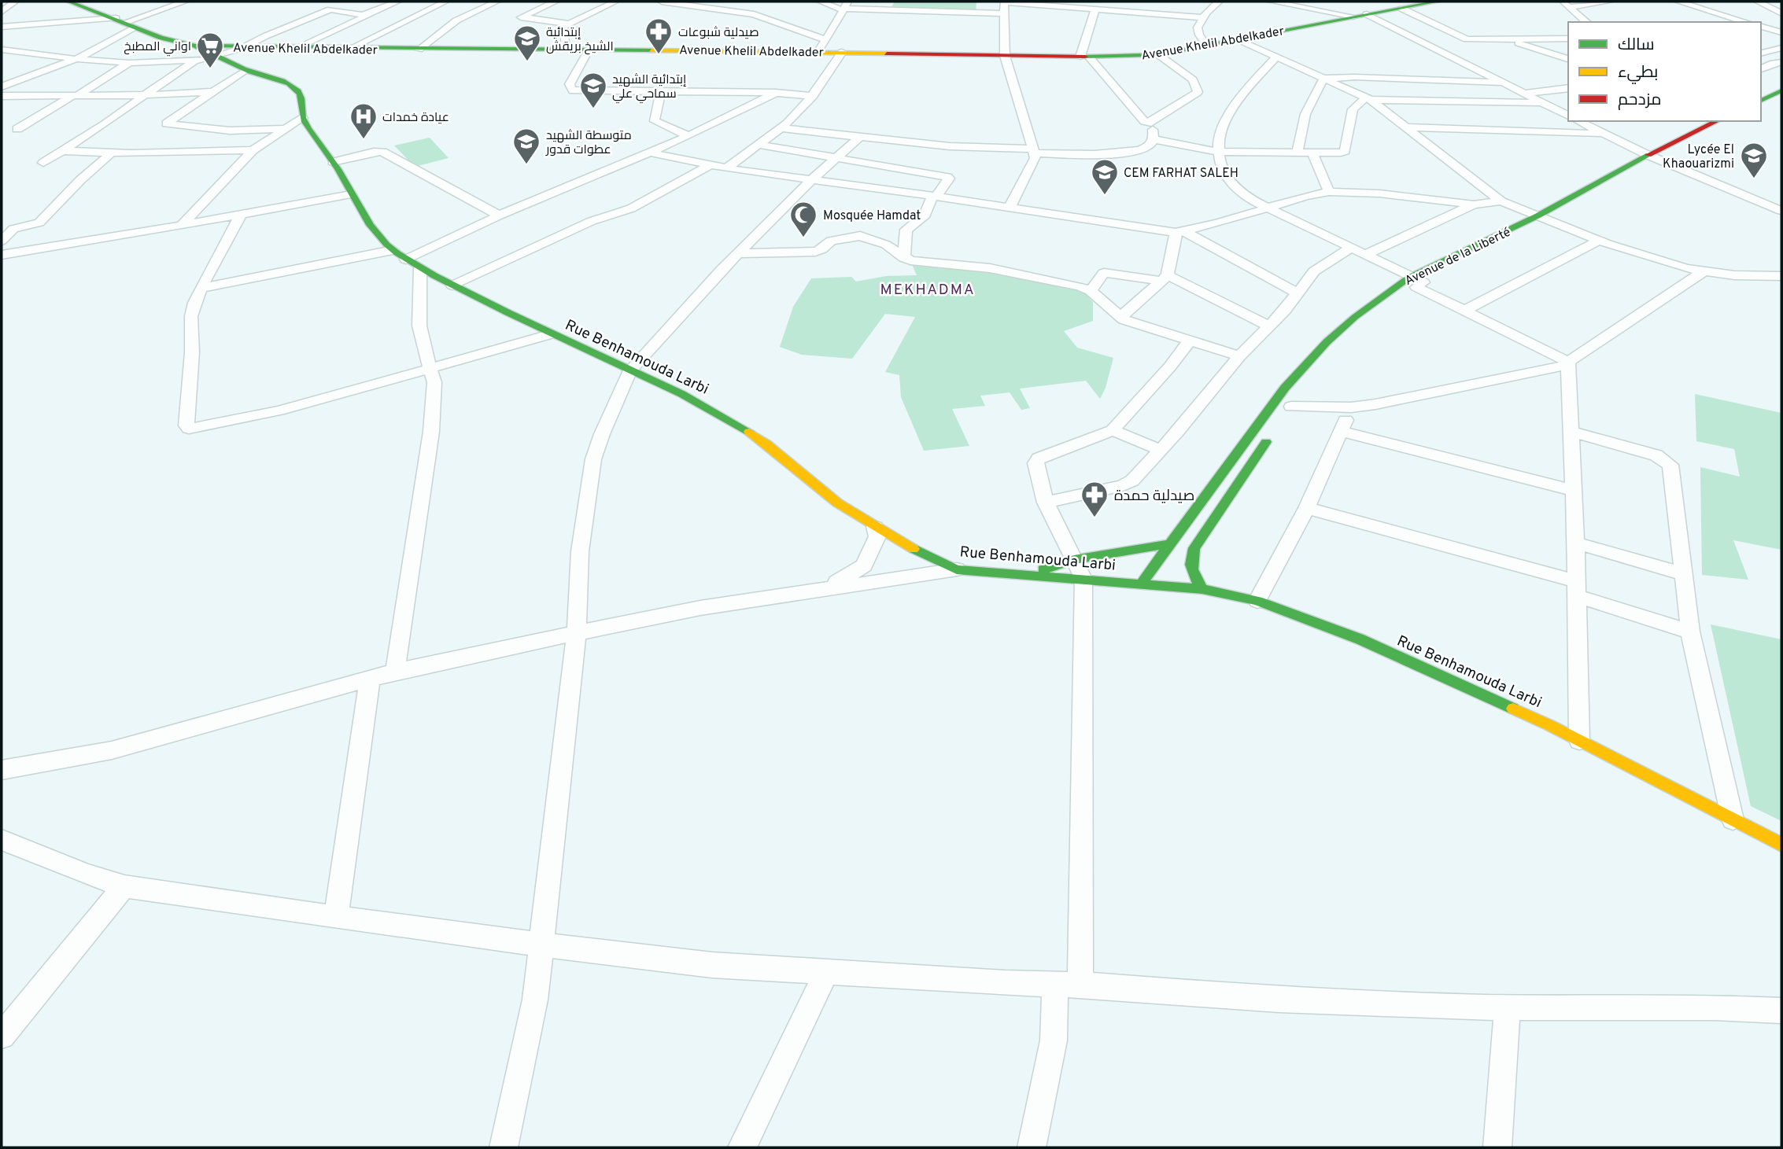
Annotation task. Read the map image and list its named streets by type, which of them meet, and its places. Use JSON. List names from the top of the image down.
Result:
{
  "streets": {
    "street": ["Avenue Khelil Abdelkader", "Avenue de la Liberté", "Rue Benhamouda Larbi"]
  },
  "crossings": [
    ["Avenue Khelil Abdelkader", "Rue Benhamouda Larbi"],
    ["Avenue de la Liberté", "Rue Benhamouda Larbi"]
  ],
  "districts": ["MEKHADMA"],
  "places": {
    "pharmacy": ["صيدلية شبوعات", "صيدلية حمدة"],
    "school or university": [
      "إبتدائية الشيخ بريقش",
      "إبتدائية الشهيد سماحي علي",
      "متوسطة الشهيد عطوات قدور",
      "Lycée El Khaouarizmi",
      "CEM FARHAT SALEH"
    ],
    "supermarket": ["اواني المطبخ"],
    "hospital": ["عيادة خمدات"],
    "mosque": ["Mosquée Hamdat"]
  },
  "legend": ["سالك", "بطيء", "مزدحم"]
}
